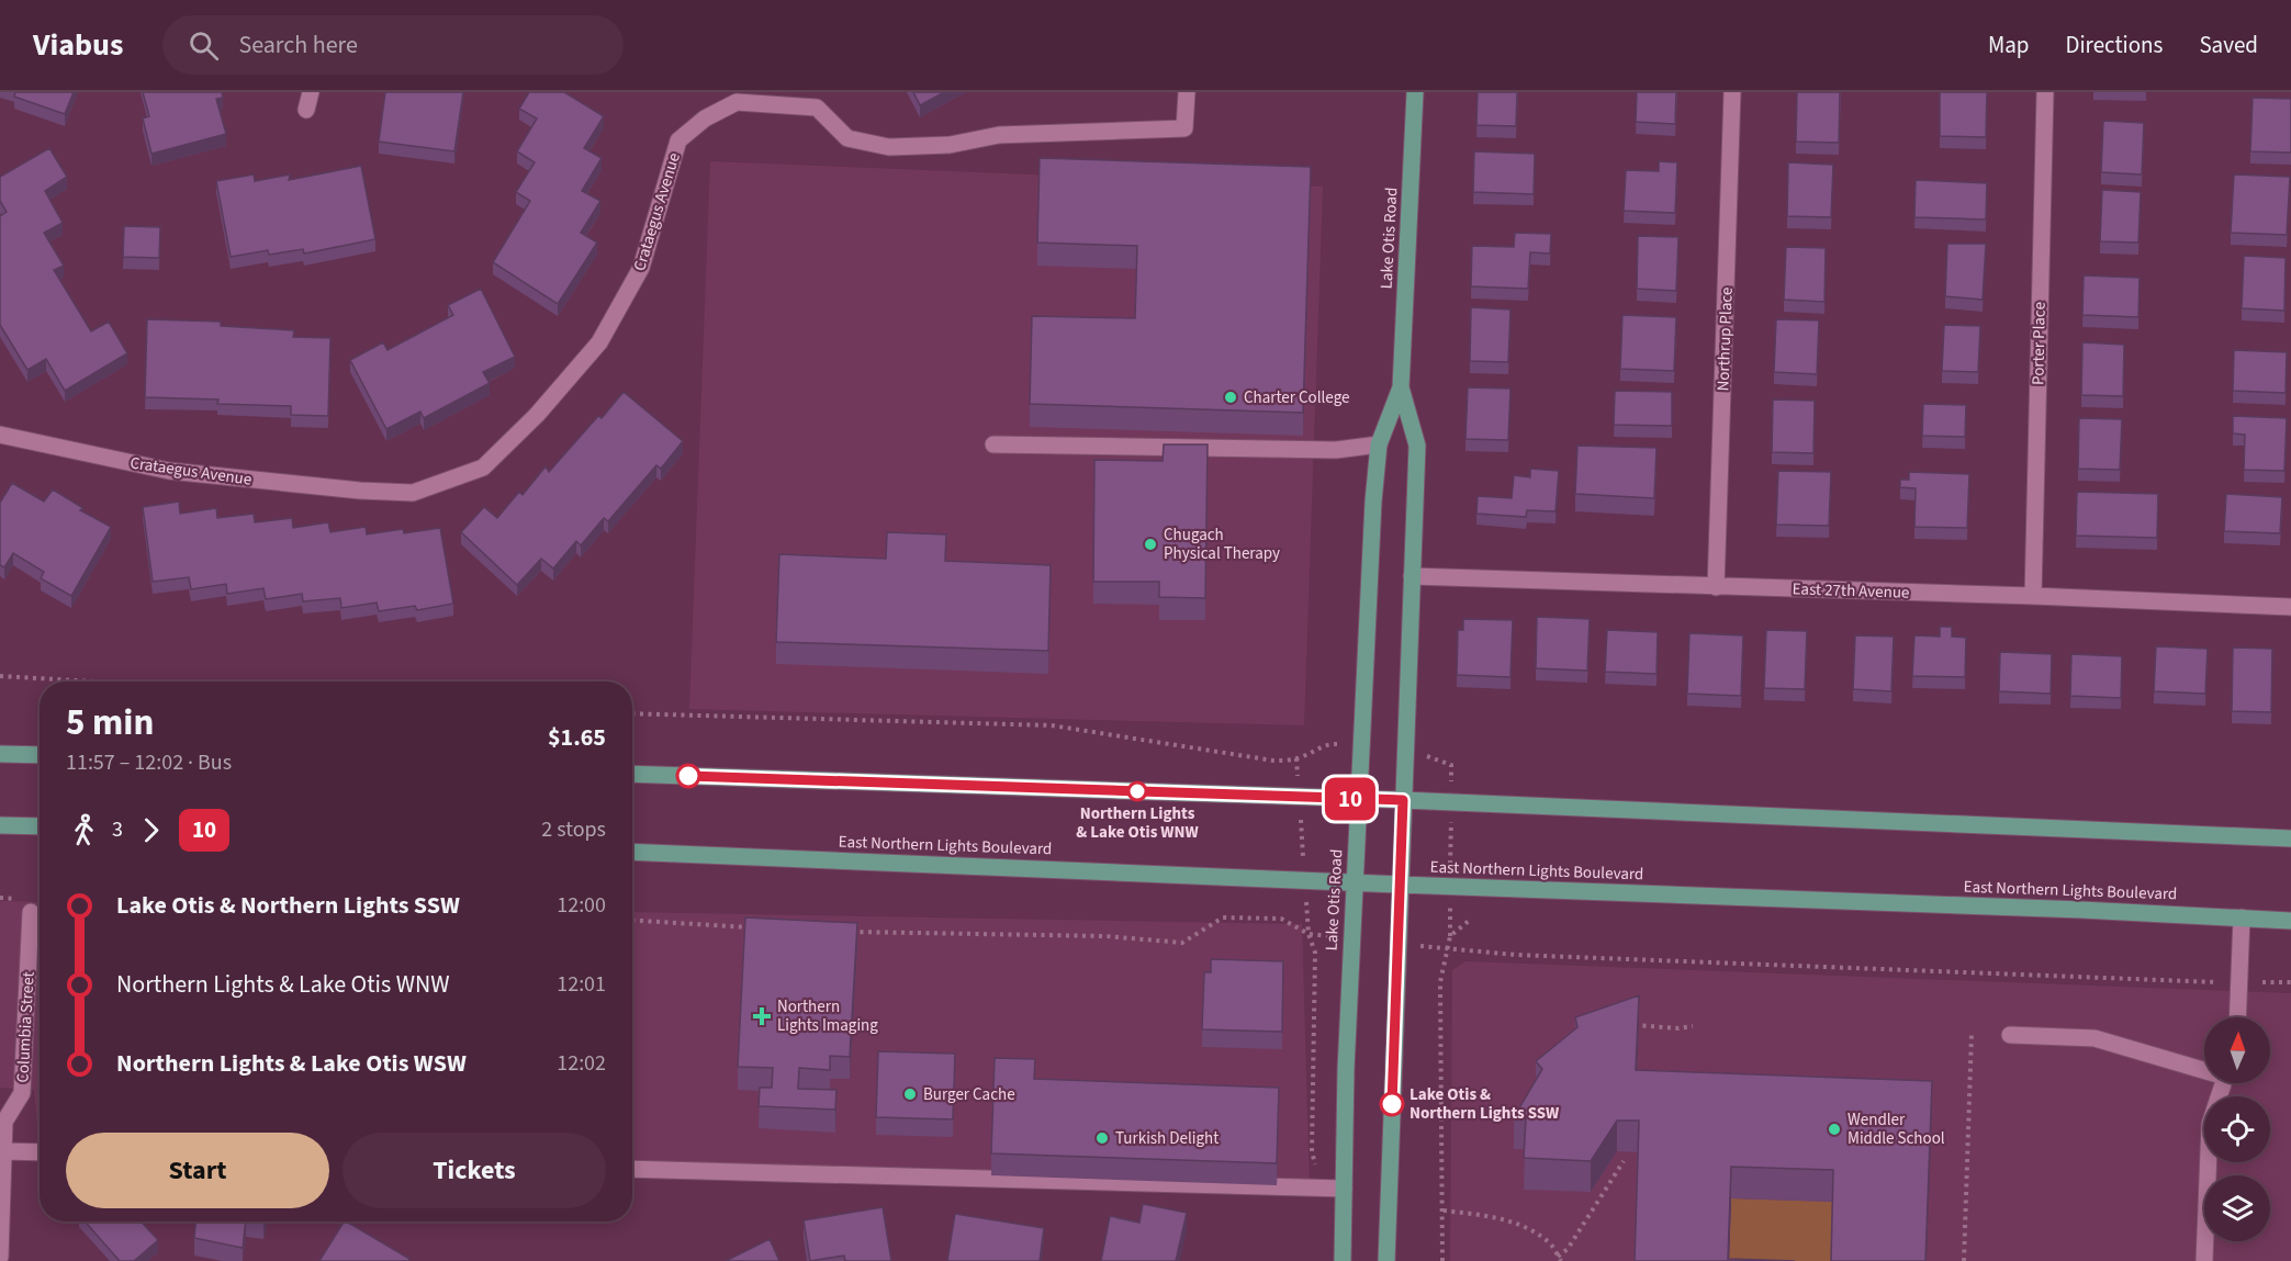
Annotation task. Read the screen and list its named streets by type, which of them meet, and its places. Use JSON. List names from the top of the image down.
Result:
{
  "streets": {
    "main road": ["Lake Otis Road", "East Northern Lights Boulevard"],
    "street": [
      "Crataegus Avenue",
      "Northrup Place",
      "Porter Place",
      "East 27th Avenue",
      "Columbia Street"
    ]
  },
  "crossings": [
    ["Lake Otis Road", "East 27th Avenue"],
    ["Lake Otis Road", "East Northern Lights Boulevard"],
    ["Northrup Place", "East 27th Avenue"],
    ["Porter Place", "East 27th Avenue"]
  ],
  "places": {
    "other": [
      "Charter College",
      "Chugach Physical Therapy",
      "Northern Lights & Lake Otis WNW",
      "Burger Cache",
      "Lake Otis & Northern Lights SSW",
      "Wendler Middle School",
      "Turkish Delight"
    ],
    "health": ["Northern Lights Imaging"]
  },
  "lines": ["bus line 10"],
  "north": "top",
  "page": {
    "header": "Viabus",
    "search": "Search here",
    "nav": ["Map", "Directions", "Saved"],
    "on_map": "10",
    "heading": ["5 min", "11:57 – 12:02 · Bus", "$1.65"],
    "legs": ["3", "10", "2 stops"],
    "list": [
      {
        "name": "Lake Otis & Northern Lights SSW",
        "value": "12:00"
      },
      {
        "name": "Northern Lights & Lake Otis WNW",
        "value": "12:01"
      },
      {
        "name": "Northern Lights & Lake Otis WSW",
        "value": "12:02"
      }
    ],
    "buttons": ["Start", "Tickets"]
  }
}
